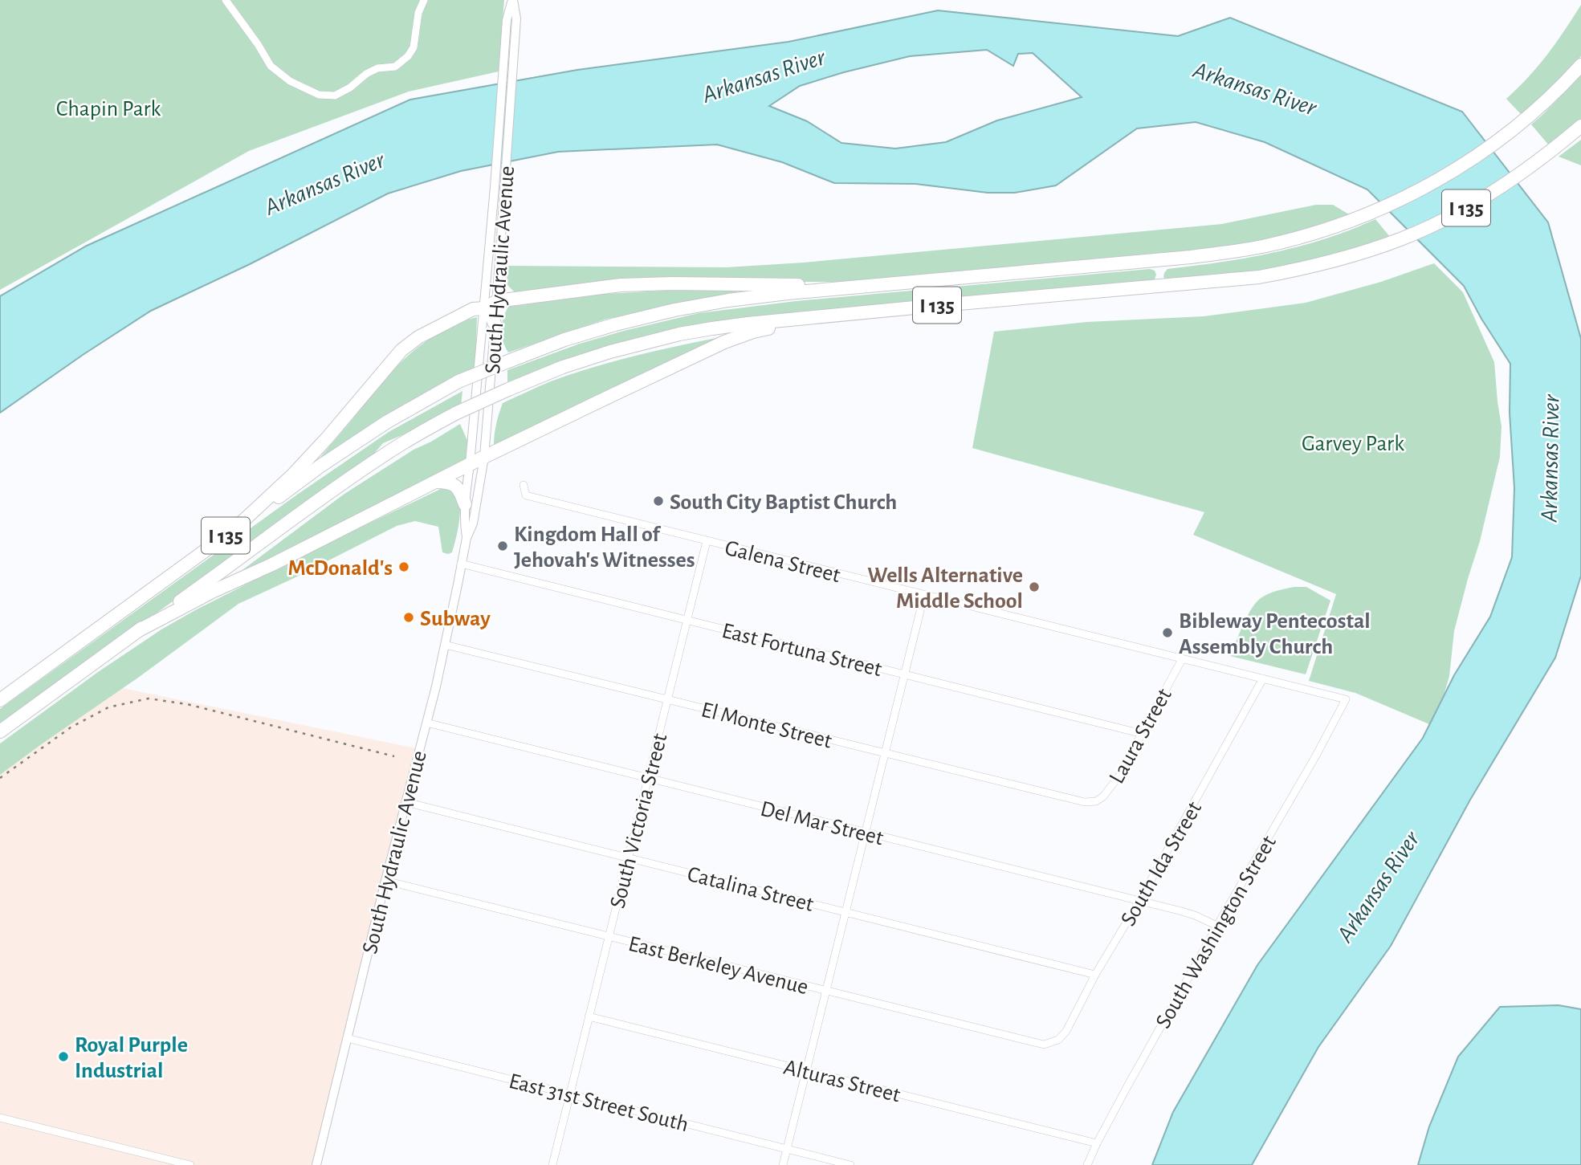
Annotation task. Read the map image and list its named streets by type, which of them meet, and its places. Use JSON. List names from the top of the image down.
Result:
{
  "streets": {
    "highway": ["I 135"],
    "street": [
      "South Hydraulic Avenue",
      "Galena Street",
      "East Fortuna Street",
      "El Monte Street",
      "Laura Street",
      "South Victoria Street",
      "Del Mar Street",
      "South Ida Street",
      "Catalina Street",
      "South Washington Street",
      "East Berkeley Avenue",
      "Alturas Street",
      "East 31st Street South"
    ]
  },
  "crossings": [
    ["South Hydraulic Avenue", "East Fortuna Street"],
    ["South Hydraulic Avenue", "El Monte Street"],
    ["South Hydraulic Avenue", "Del Mar Street"],
    ["South Hydraulic Avenue", "Catalina Street"],
    ["South Hydraulic Avenue", "East Berkeley Avenue"],
    ["South Hydraulic Avenue", "East 31st Street South"],
    ["Galena Street", "Laura Street"],
    ["Galena Street", "South Victoria Street"],
    ["Galena Street", "South Ida Street"],
    ["Galena Street", "South Washington Street"],
    ["East Fortuna Street", "Laura Street"],
    ["East Fortuna Street", "South Victoria Street"],
    ["El Monte Street", "Laura Street"],
    ["El Monte Street", "South Victoria Street"],
    ["South Victoria Street", "Del Mar Street"],
    ["South Victoria Street", "Catalina Street"],
    ["South Victoria Street", "East Berkeley Avenue"],
    ["South Victoria Street", "Alturas Street"],
    ["South Victoria Street", "East 31st Street South"],
    ["Del Mar Street", "South Ida Street"],
    ["Del Mar Street", "South Washington Street"],
    ["South Ida Street", "Catalina Street"],
    ["South Ida Street", "East Berkeley Avenue"],
    ["South Washington Street", "Alturas Street"]
  ],
  "water": ["Arkansas River"],
  "parks": ["Chapin Park", "Garvey Park"],
  "places": [
    "South City Baptist Church",
    "Kingdom Hall of Jehovah's Witnesses",
    "McDonald's",
    "Wells Alternative Middle School",
    "Subway",
    "Bibleway Pentecostal Assembly Church",
    "Royal Purple Industrial"
  ]
}
